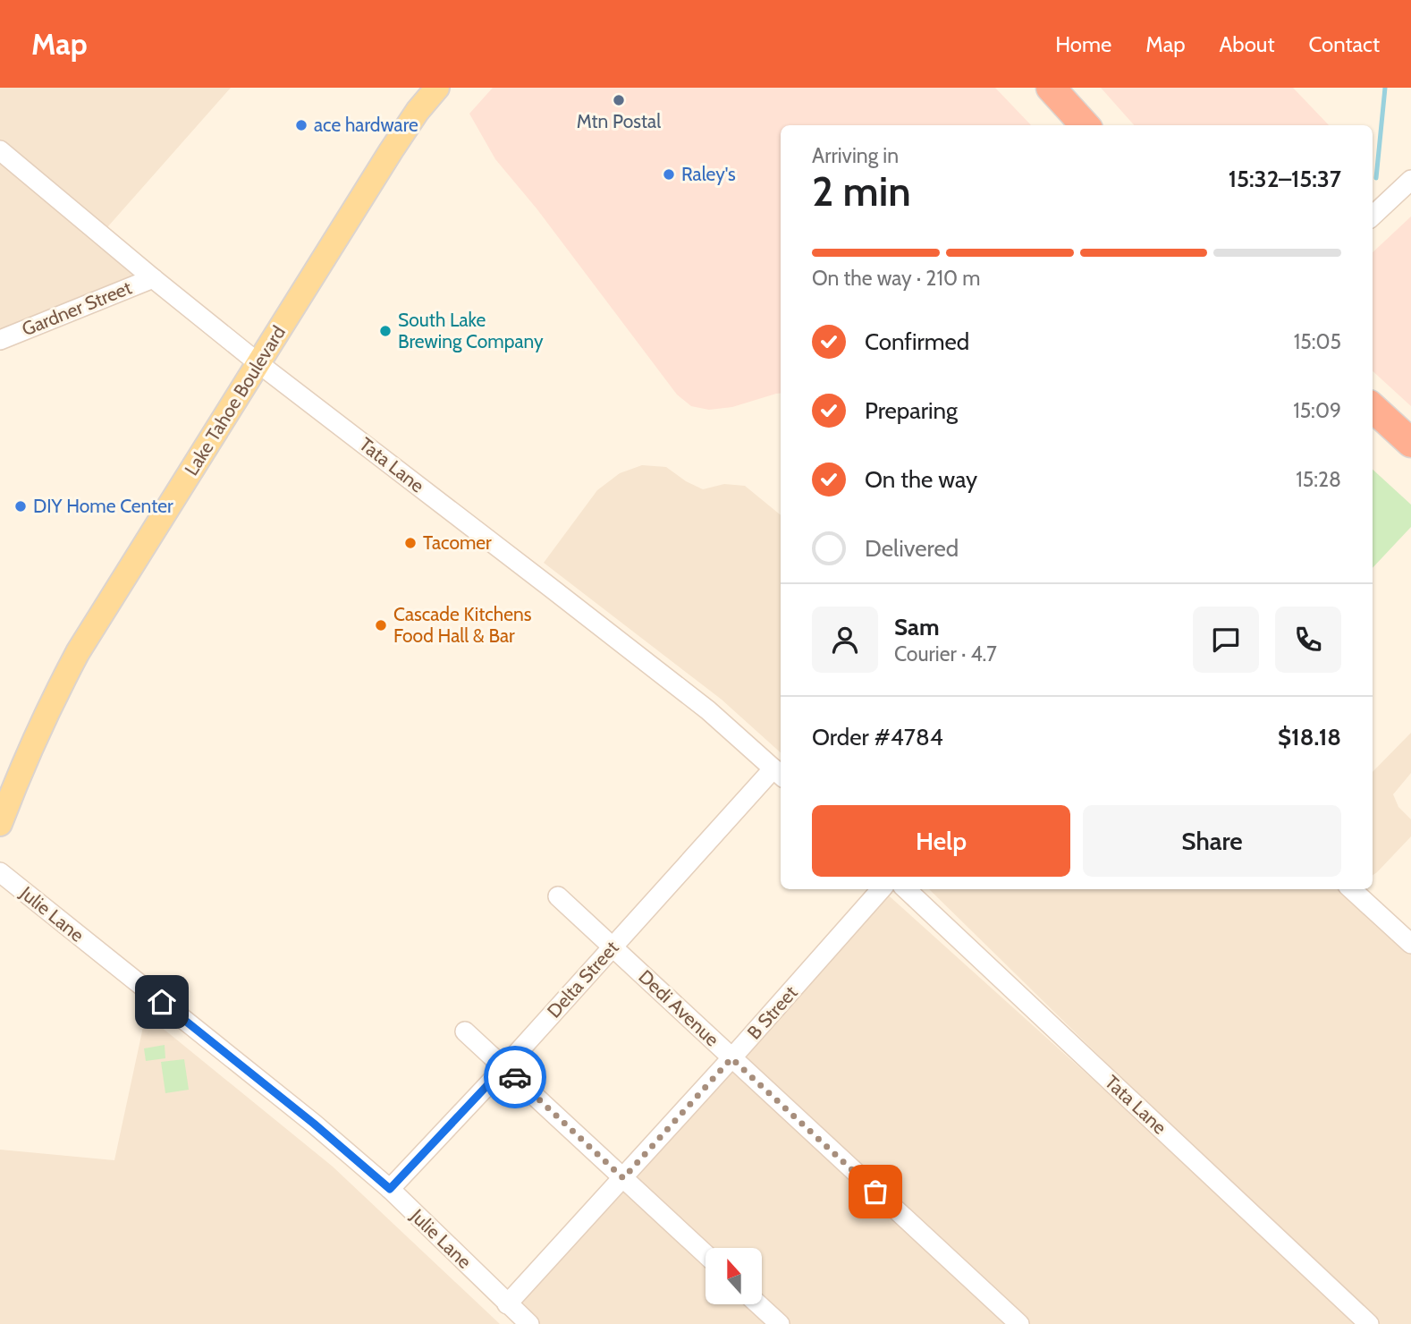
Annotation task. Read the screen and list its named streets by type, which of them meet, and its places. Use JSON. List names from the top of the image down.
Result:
{
  "streets": {
    "main road": ["Lake Tahoe Boulevard"],
    "street": [
      "Gardner Street",
      "Tata Lane",
      "Julie Lane",
      "Delta Street",
      "Dedi Avenue",
      "B Street"
    ]
  },
  "crossings": [
    ["Gardner Street", "Tata Lane"],
    ["Lake Tahoe Boulevard", "Tata Lane"],
    ["Tata Lane", "Delta Street"],
    ["Julie Lane", "Delta Street"],
    ["Julie Lane", "B Street"],
    ["Delta Street", "Dedi Avenue"],
    ["Dedi Avenue", "B Street"]
  ],
  "places": [
    "Mtn Postal",
    "ace hardware",
    "Raley's",
    "South Lake Brewing Company",
    "DIY Home Center",
    "Tacomer",
    "Cascade Kitchens Food Hall & Bar"
  ],
  "north": "top",
  "page": {
    "header": "Map",
    "nav": [
      "Home",
      "Map",
      "About",
      "Contact"
    ],
    "heading": ["2 min", "Arriving in", "15:32–15:37"],
    "panel": [
      "Sam",
      "Courier · 4.7",
      "Order #4784",
      "$18.18"
    ],
    "bar": "On the way · 210 m",
    "list": [
      ["Confirmed", "15:05"],
      ["Preparing", "15:09"],
      ["On the way", "15:28"],
      "Delivered"
    ],
    "buttons": ["Help", "Share"]
  }
}
